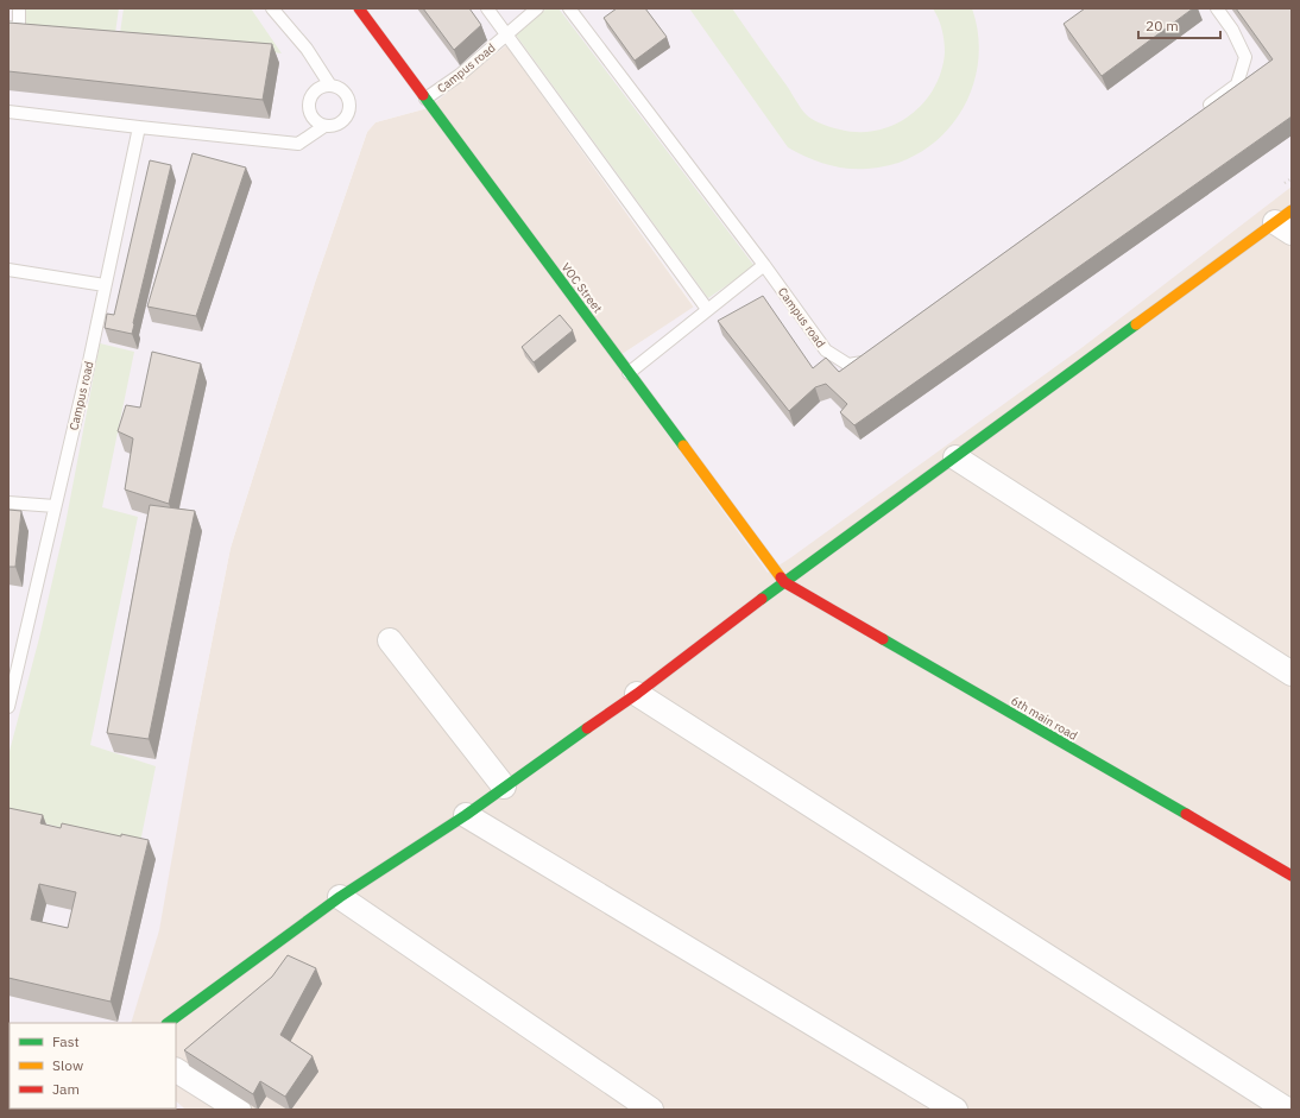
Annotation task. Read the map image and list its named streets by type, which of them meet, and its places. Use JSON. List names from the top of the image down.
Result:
{
  "streets": {
    "street": ["VOC Street", "6th main road"],
    "lane": ["Campus road"]
  },
  "crossings": [
    ["Campus road", "VOC Street"],
    ["VOC Street", "6th main road"]
  ],
  "legend": ["Fast", "Slow", "Jam"],
  "scale_bar": "20 m"
}
